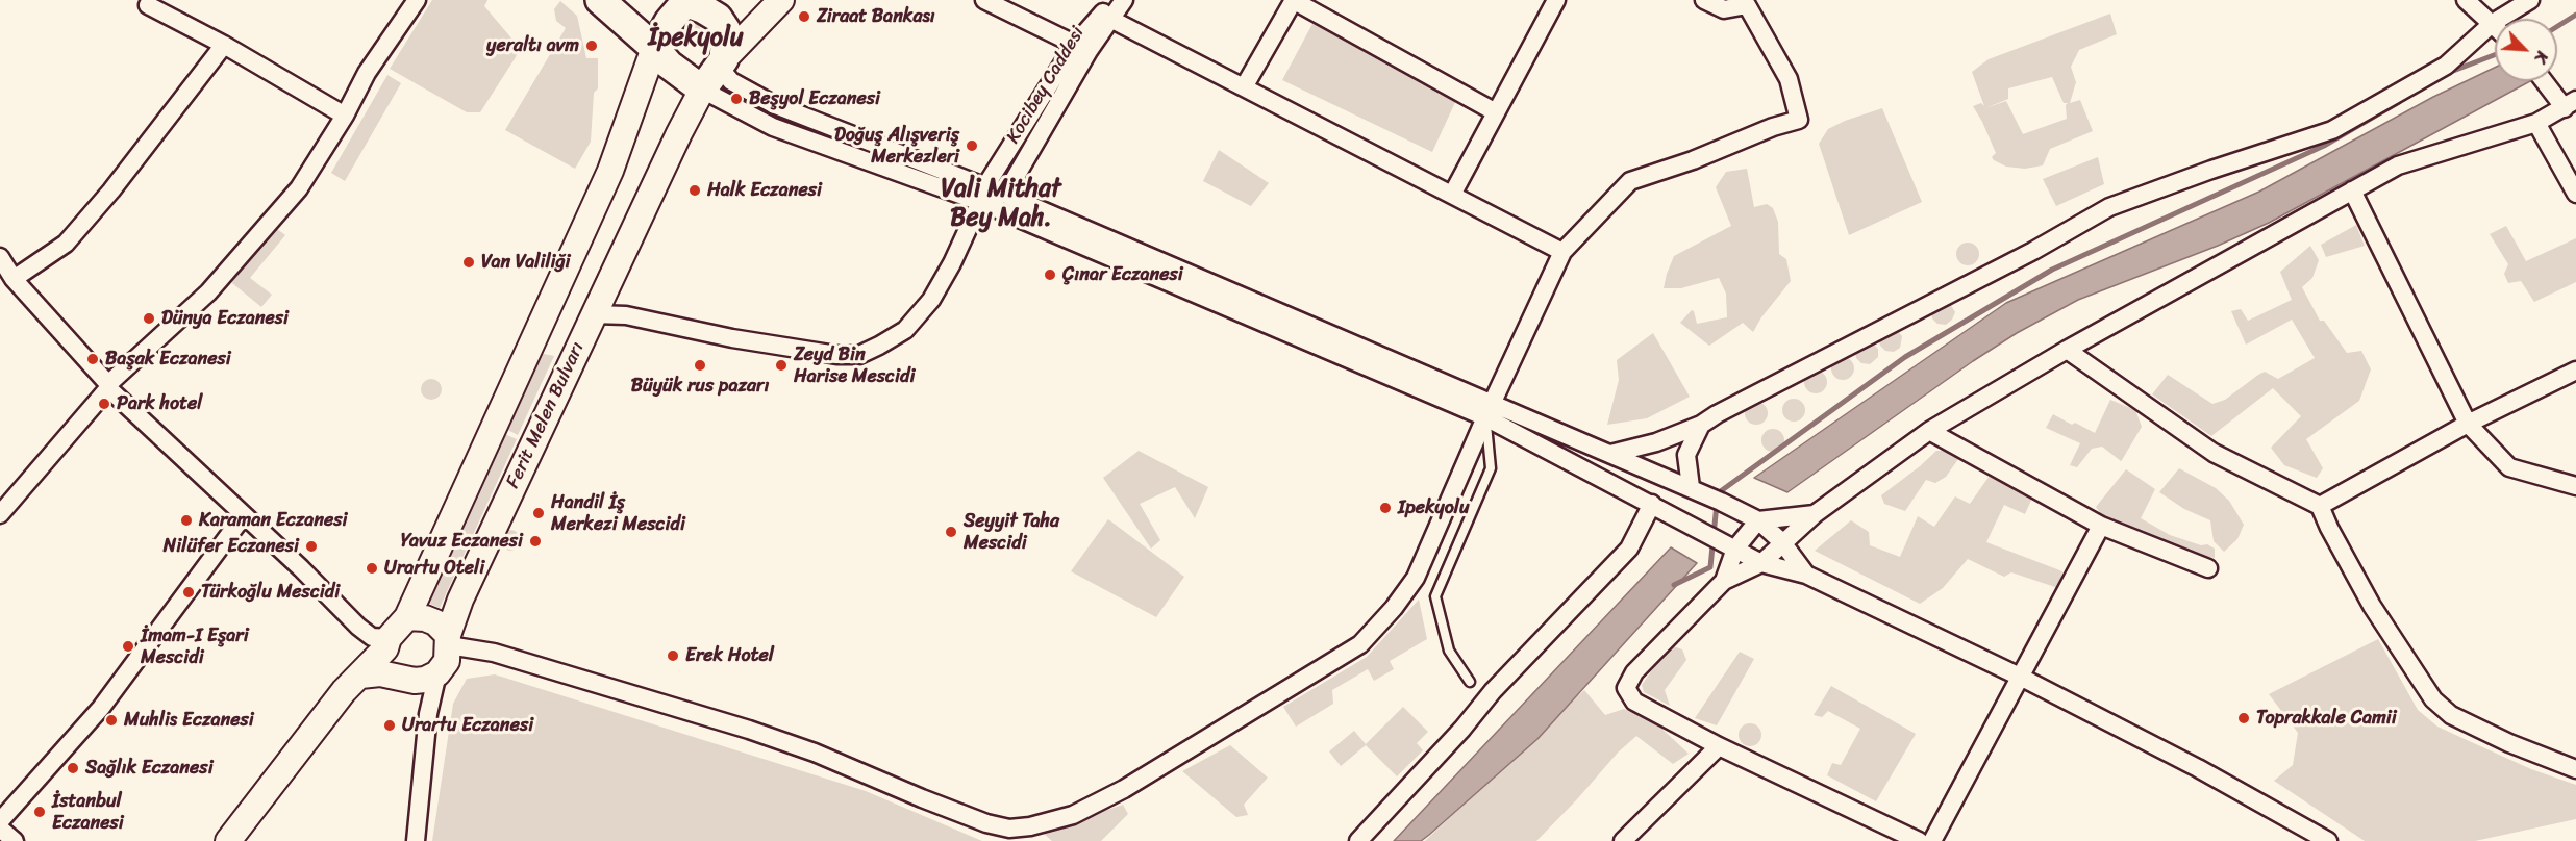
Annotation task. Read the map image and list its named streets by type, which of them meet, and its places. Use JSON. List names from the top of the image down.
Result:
{
  "streets": {
    "main road": ["Ferit Melen Bulvarı"],
    "street": ["Kocibey Caddesi"]
  },
  "crossings": [
    ["Kocibey Caddesi", "Ferit Melen Bulvarı"]
  ],
  "districts": ["İpekyolu", "Vali Mithat Bey Mah."],
  "places": [
    "Ziraat Bankası",
    "yeraltı avm",
    "Beşyol Eczanesi",
    "Doğuş Alışveriş Merkezleri",
    "Halk Eczanesi",
    "Van Valiliği",
    "Çınar Eczanesi",
    "Dünya Eczanesi",
    "Başak Eczanesi",
    "Büyük rus pazarı",
    "Zeyd Bin Harise Mescidi",
    "Park hotel",
    "Ipekyolu",
    "Handil İş Merkezi Mescidi",
    "Karaman Eczanesi",
    "Seyyit Taha Mescidi",
    "Yavuz Eczanesi",
    "Nilüfer Eczanesi",
    "Urartu Oteli",
    "Türkoğlu Mescidi",
    "İmam-I Eşari Mescidi",
    "Erek Hotel",
    "Toprakkale Camii",
    "Muhlis Eczanesi",
    "Urartu Eczanesi",
    "Sağlık Eczanesi",
    "İstanbul Eczanesi"
  ],
  "north": "bottom right"
}
